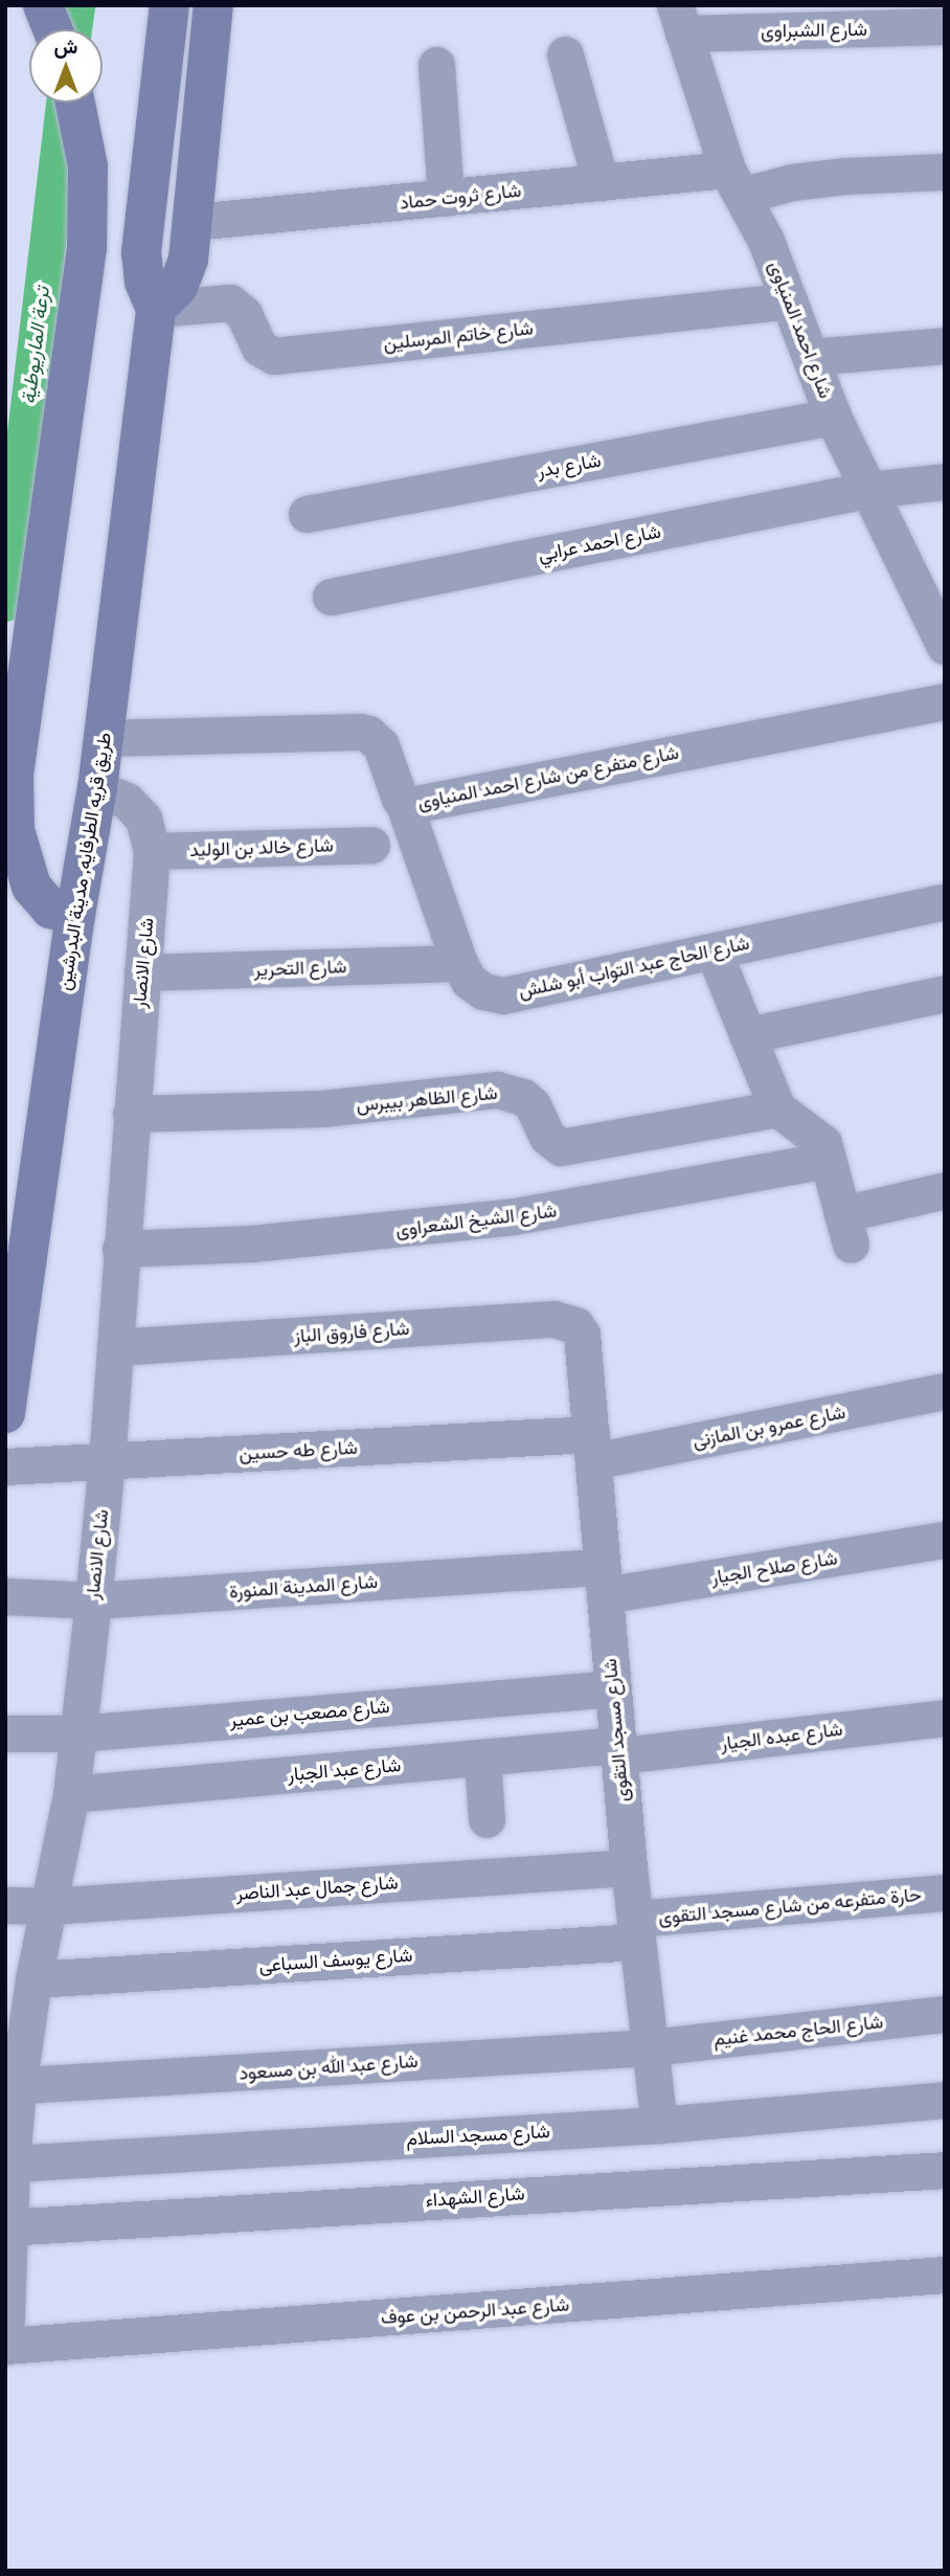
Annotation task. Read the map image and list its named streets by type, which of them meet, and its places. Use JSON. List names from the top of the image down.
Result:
{
  "streets": {
    "main road": ["طريق قريه الطرفايه, مدينة البدرشين"],
    "street": [
      "شارع الشبراوى",
      "شارع ثروت حماد",
      "شارع احمد المنياوى",
      "شارع خاتم المرسلين",
      "شارع بدر",
      "شارع احمد عرابي",
      "شارع متفرع من شارع احمد المنياوى",
      "شارع خالد بن الوليد",
      "شارع الانصار",
      "شارع الحاج عبد التواب أبو شلش",
      "شارع التحرير",
      "شارع الظاهر بيبرس",
      "شارع الشيخ الشعراوى",
      "شارع فاروق الباز",
      "شارع عمرو بن المازنى",
      "شارع طه حسين",
      "شارع صلاح الجيار",
      "شارع المدينة المنورة",
      "شارع مصعب بن عمير",
      "شارع مسجد التقوى",
      "شارع عبده الجيار",
      "شارع عبد الجبار",
      "شارع جمال عبد الناصر",
      "حارة متفرعه من شارع مسجد التقوى",
      "شارع يوسف السباعى",
      "شارع الحاج محمد غنيم",
      "شارع عبد الله بن مسعود",
      "شارع مسجد السلام",
      "شارع الشهداء",
      "شارع عبد الرحمن بن عوف"
    ]
  },
  "crossings": [
    ["شارع الشبراوى", "شارع احمد المنياوى"],
    ["شارع ثروت حماد", "شارع احمد المنياوى"],
    ["شارع احمد المنياوى", "شارع خاتم المرسلين"],
    ["شارع احمد المنياوى", "شارع بدر"],
    ["شارع احمد المنياوى", "شارع احمد عرابي"],
    ["شارع خاتم المرسلين", "طريق قريه الطرفايه, مدينة البدرشين"],
    ["شارع متفرع من شارع احمد المنياوى", "طريق قريه الطرفايه, مدينة البدرشين"],
    ["شارع متفرع من شارع احمد المنياوى", "شارع الحاج عبد التواب أبو شلش"],
    ["شارع خالد بن الوليد", "شارع الانصار"],
    ["طريق قريه الطرفايه, مدينة البدرشين", "شارع الانصار"],
    ["شارع الانصار", "شارع التحرير"],
    ["شارع الانصار", "شارع الظاهر بيبرس"],
    ["شارع الانصار", "شارع الشيخ الشعراوى"],
    ["شارع الانصار", "شارع فاروق الباز"],
    ["شارع الانصار", "شارع طه حسين"],
    ["شارع الانصار", "شارع المدينة المنورة"],
    ["شارع الانصار", "شارع مصعب بن عمير"],
    ["شارع الانصار", "شارع عبد الجبار"],
    ["شارع الانصار", "شارع جمال عبد الناصر"],
    ["شارع الانصار", "شارع يوسف السباعى"],
    ["شارع الانصار", "شارع عبد الله بن مسعود"],
    ["شارع الانصار", "شارع مسجد السلام"],
    ["شارع الانصار", "شارع الشهداء"],
    ["شارع الانصار", "شارع عبد الرحمن بن عوف"],
    ["شارع الحاج عبد التواب أبو شلش", "شارع التحرير"],
    ["شارع فاروق الباز", "شارع مسجد التقوى"],
    ["شارع عمرو بن المازنى", "شارع طه حسين"],
    ["شارع عمرو بن المازنى", "شارع مسجد التقوى"],
    ["شارع طه حسين", "شارع مسجد التقوى"],
    ["شارع صلاح الجيار", "شارع المدينة المنورة"],
    ["شارع صلاح الجيار", "شارع مسجد التقوى"],
    ["شارع المدينة المنورة", "شارع مسجد التقوى"],
    ["شارع مصعب بن عمير", "شارع مسجد التقوى"],
    ["شارع مسجد التقوى", "شارع عبده الجيار"],
    ["شارع مسجد التقوى", "شارع عبد الجبار"],
    ["شارع مسجد التقوى", "شارع جمال عبد الناصر"],
    ["شارع مسجد التقوى", "حارة متفرعه من شارع مسجد التقوى"],
    ["شارع مسجد التقوى", "شارع يوسف السباعى"],
    ["شارع مسجد التقوى", "شارع الحاج محمد غنيم"],
    ["شارع مسجد التقوى", "شارع عبد الله بن مسعود"],
    ["شارع مسجد التقوى", "شارع مسجد السلام"],
    ["شارع عبده الجيار", "شارع عبد الجبار"],
    ["حارة متفرعه من شارع مسجد التقوى", "شارع يوسف السباعى"],
    ["شارع الحاج محمد غنيم", "شارع عبد الله بن مسعود"]
  ],
  "water": ["ترعة الماريوطية"],
  "north": "top"
}
